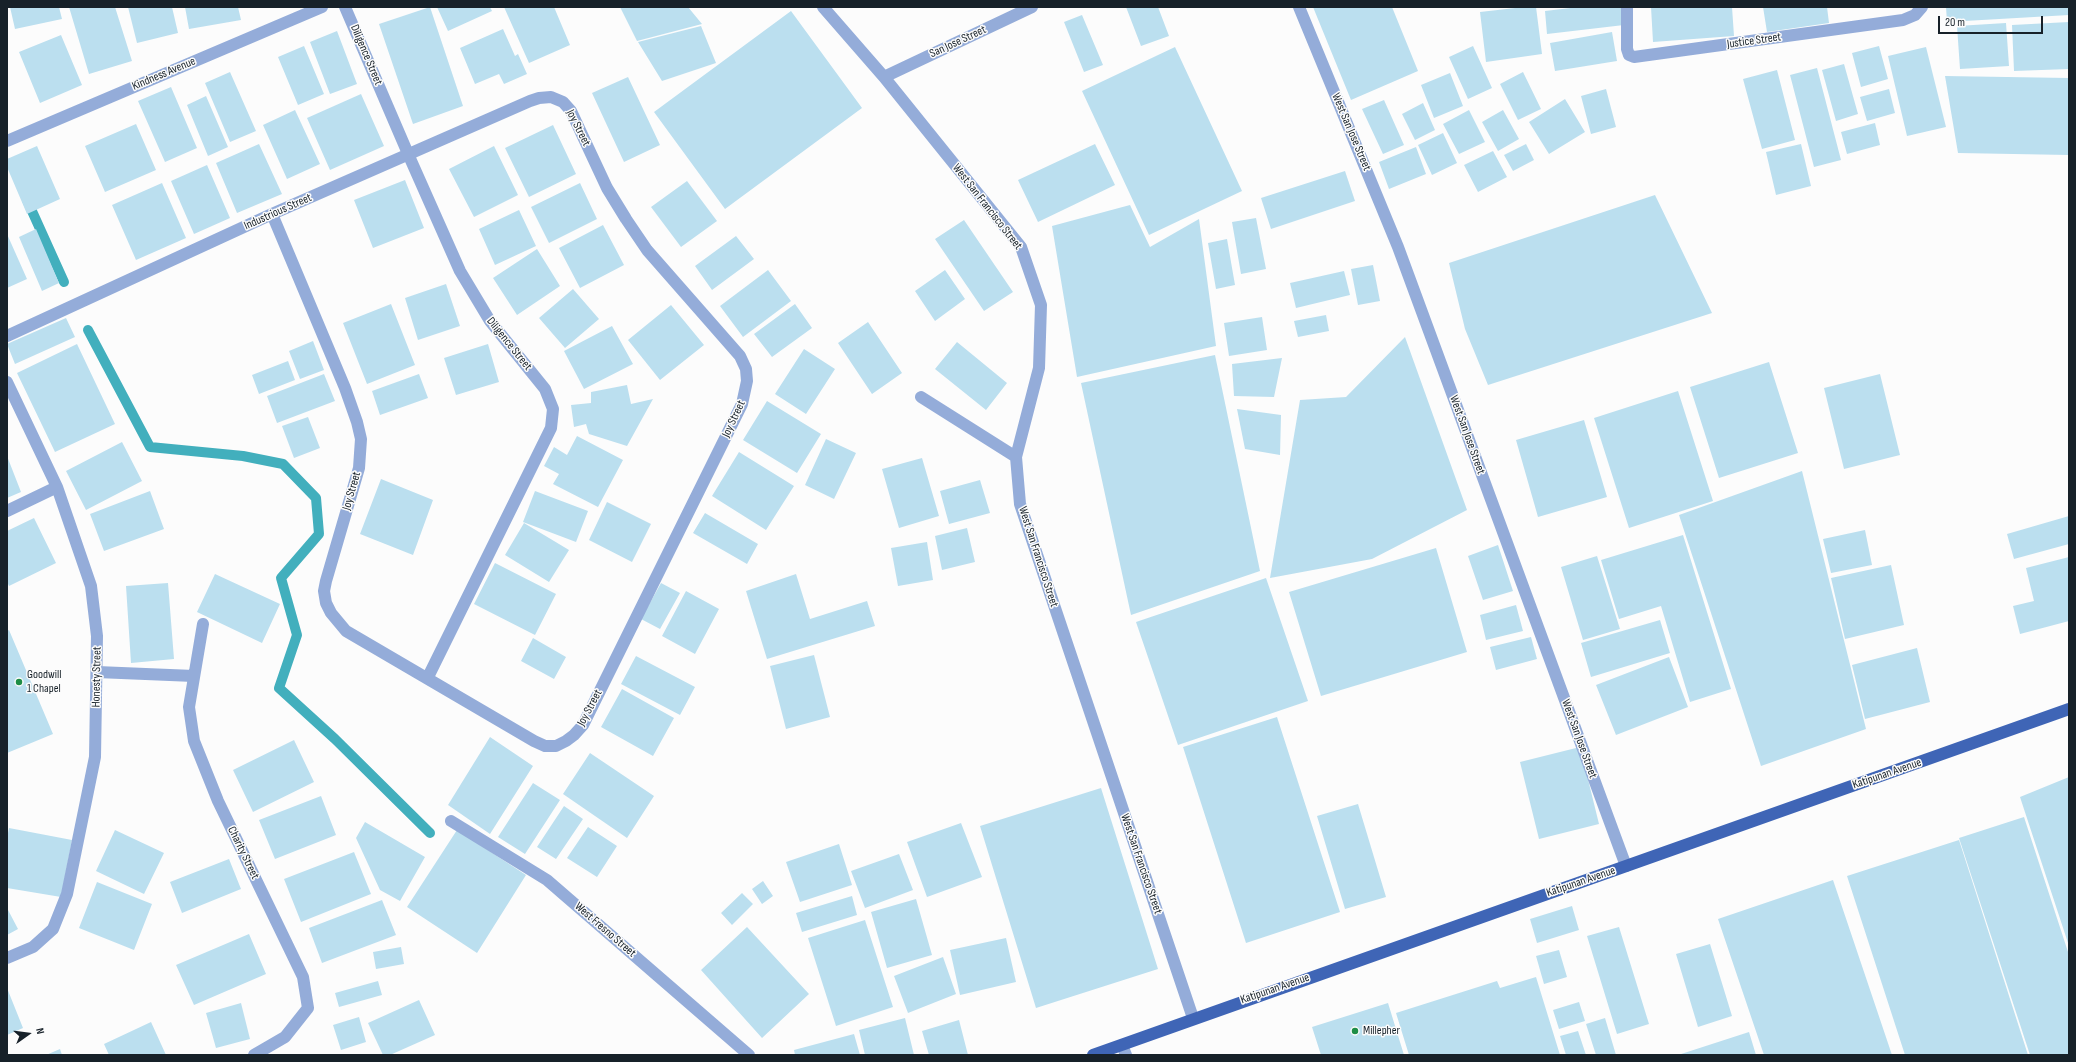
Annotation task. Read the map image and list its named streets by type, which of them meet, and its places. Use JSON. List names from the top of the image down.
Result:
{
  "streets": {
    "main road": ["Katipunan Avenue"],
    "street": [
      "Justice Street",
      "San Jose Street",
      "Diligence Street",
      "Kindness Avenue",
      "Joy Street",
      "West San Jose Street",
      "West San Francisco Street",
      "Industrious Street",
      "Honesty Street",
      "Charity Street",
      "West Fresno Street"
    ]
  },
  "crossings": [
    ["San Jose Street", "West San Francisco Street"],
    ["Diligence Street", "Joy Street"],
    ["Diligence Street", "Industrious Street"],
    ["Joy Street", "Industrious Street"],
    ["West San Jose Street", "Katipunan Avenue"],
    ["West San Francisco Street", "Katipunan Avenue"]
  ],
  "places": ["Goodwill 1 Chapel", "Millepher"],
  "scale_bar": "20 m",
  "north": "right"
}
